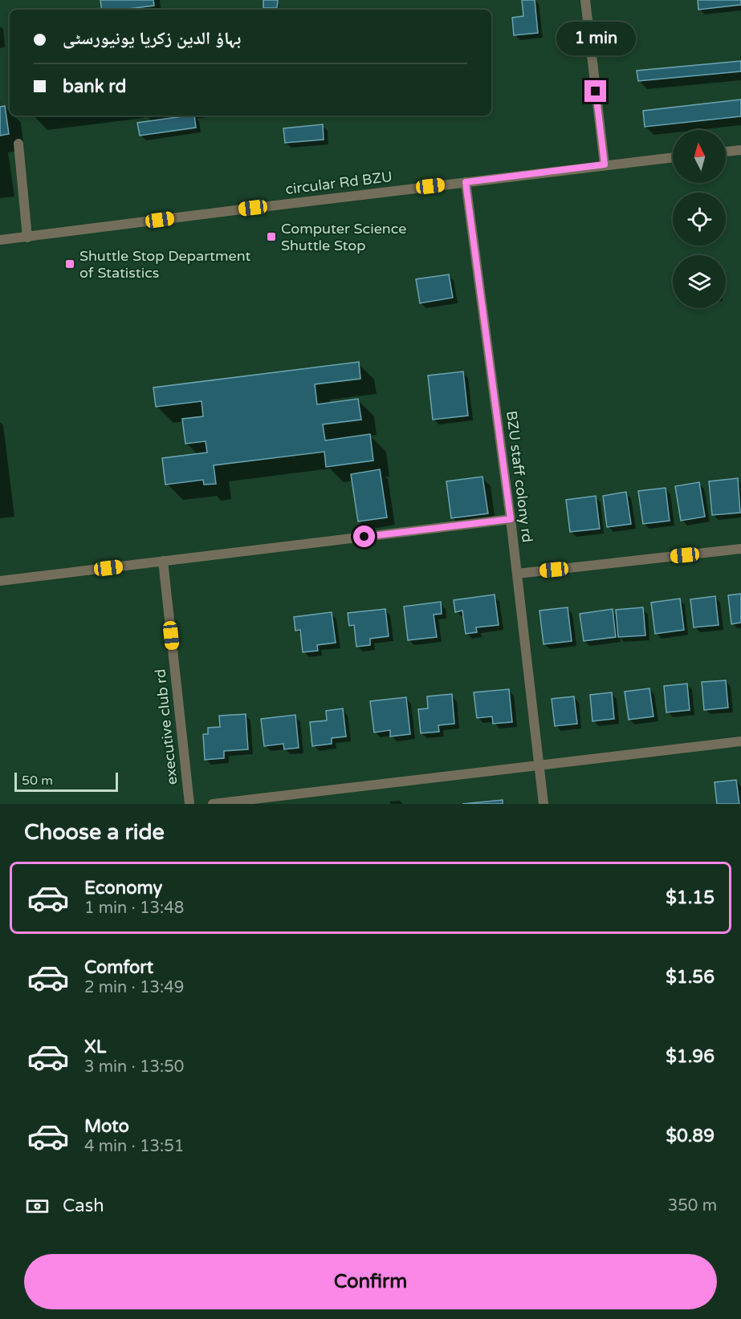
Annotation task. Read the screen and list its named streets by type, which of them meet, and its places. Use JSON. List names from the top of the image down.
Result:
{
  "streets": {
    "street": ["circular Rd BZU", "BZU staff colony rd", "executive club rd"]
  },
  "crossings": [
    ["circular Rd BZU", "BZU staff colony rd"]
  ],
  "places": {
    "transit": ["Computer Science Shuttle Stop", "Shuttle Stop Department of Statistics"]
  },
  "scale_bar": "50 m",
  "north": "top",
  "page": {
    "banner": ["بہاؤ الدین زکریا یونیورسٹی", "bank rd"],
    "bubble": "1 min",
    "scale": "50 m",
    "heading": "Choose a ride",
    "list": [
      {
        "name": "Economy",
        "note": "1 min · 13:48",
        "value": "$1.15"
      },
      {
        "name": "Comfort",
        "note": "2 min · 13:49",
        "value": "$1.56"
      },
      {
        "name": "XL",
        "note": "3 min · 13:50",
        "value": "$1.96"
      },
      {
        "name": "Moto",
        "note": "4 min · 13:51",
        "value": "$0.89"
      }
    ],
    "pay": ["Cash", "350 m"],
    "buttons": "Confirm"
  }
}
